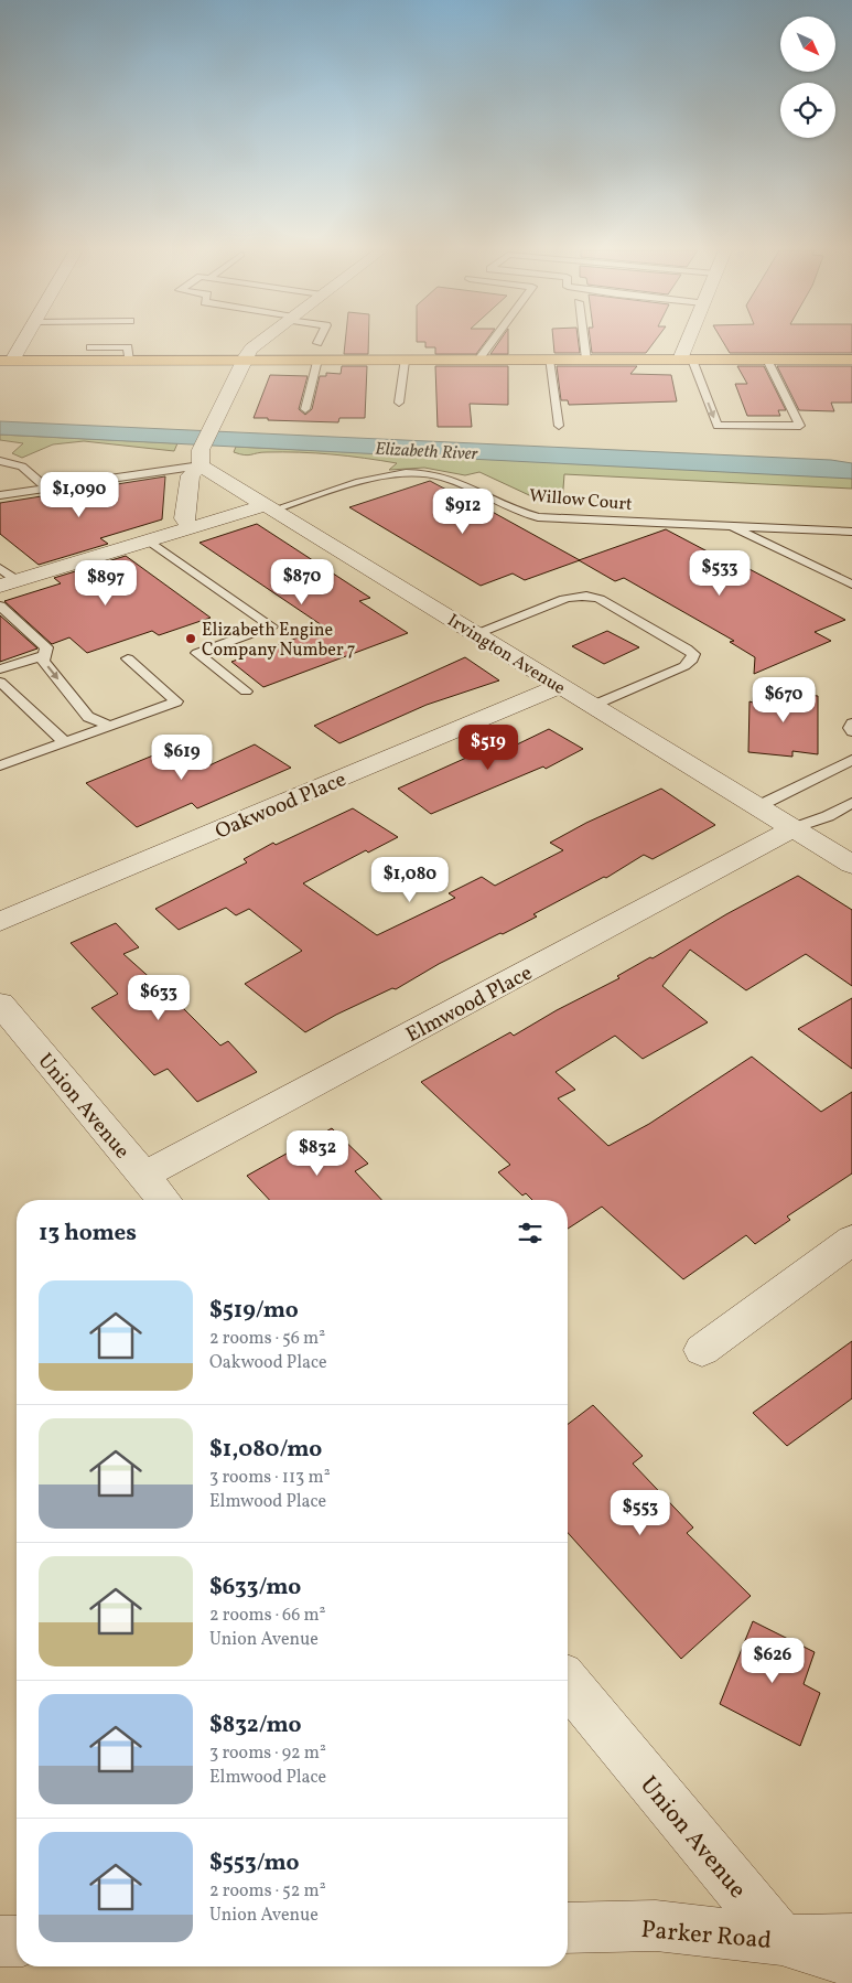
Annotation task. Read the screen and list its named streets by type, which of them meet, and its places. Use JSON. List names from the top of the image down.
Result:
{
  "streets": {
    "street": [
      "Irvington Avenue",
      "Oakwood Place",
      "Elmwood Place",
      "Union Avenue",
      "Parker Road"
    ],
    "lane": ["Willow Court"]
  },
  "crossings": [
    ["Willow Court", "Irvington Avenue"],
    ["Irvington Avenue", "Oakwood Place"],
    ["Irvington Avenue", "Elmwood Place"],
    ["Elmwood Place", "Union Avenue"],
    ["Union Avenue", "Parker Road"]
  ],
  "water": ["Elizabeth River"],
  "places": ["Elizabeth Engine Company Number 7"],
  "north": "bottom right",
  "page": {
    "price": [
      "$1,090",
      "$912",
      "$533",
      "$870",
      "$897",
      "$670",
      "$519",
      "$619",
      "$1,080",
      "$633",
      "$832",
      "$553",
      "$626"
    ],
    "heading": "13 homes",
    "list": [
      {
        "name": "$519/mo",
        "note": "2 rooms · 56 m² · Oakwood Place"
      },
      {
        "name": "$1,080/mo",
        "note": "3 rooms · 113 m² · Elmwood Place"
      },
      {
        "name": "$633/mo",
        "note": "2 rooms · 66 m² · Union Avenue"
      },
      {
        "name": "$832/mo",
        "note": "3 rooms · 92 m² · Elmwood Place"
      },
      {
        "name": "$553/mo",
        "note": "2 rooms · 52 m² · Union Avenue"
      }
    ]
  }
}
